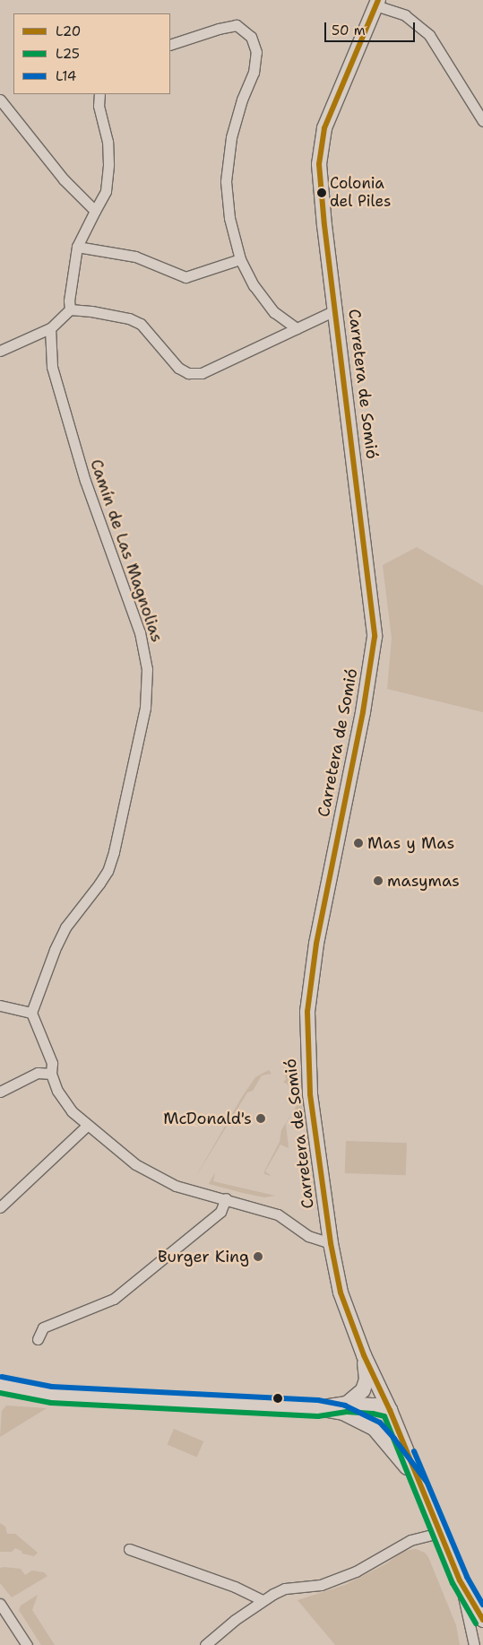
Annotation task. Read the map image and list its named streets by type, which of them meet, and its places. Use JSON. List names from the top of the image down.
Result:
{
  "streets": {
    "street": ["Carretera de Somió", "Camín de Las Magnolias"]
  },
  "places": [
    "Colonia del Piles",
    "Mas y Mas",
    "masymas",
    "McDonald's",
    "Burger King"
  ],
  "lines": ["transit line L20", "transit line L14", "transit line L25"],
  "legend": ["L20", "L25", "L14"],
  "scale_bar": "50 m"
}
